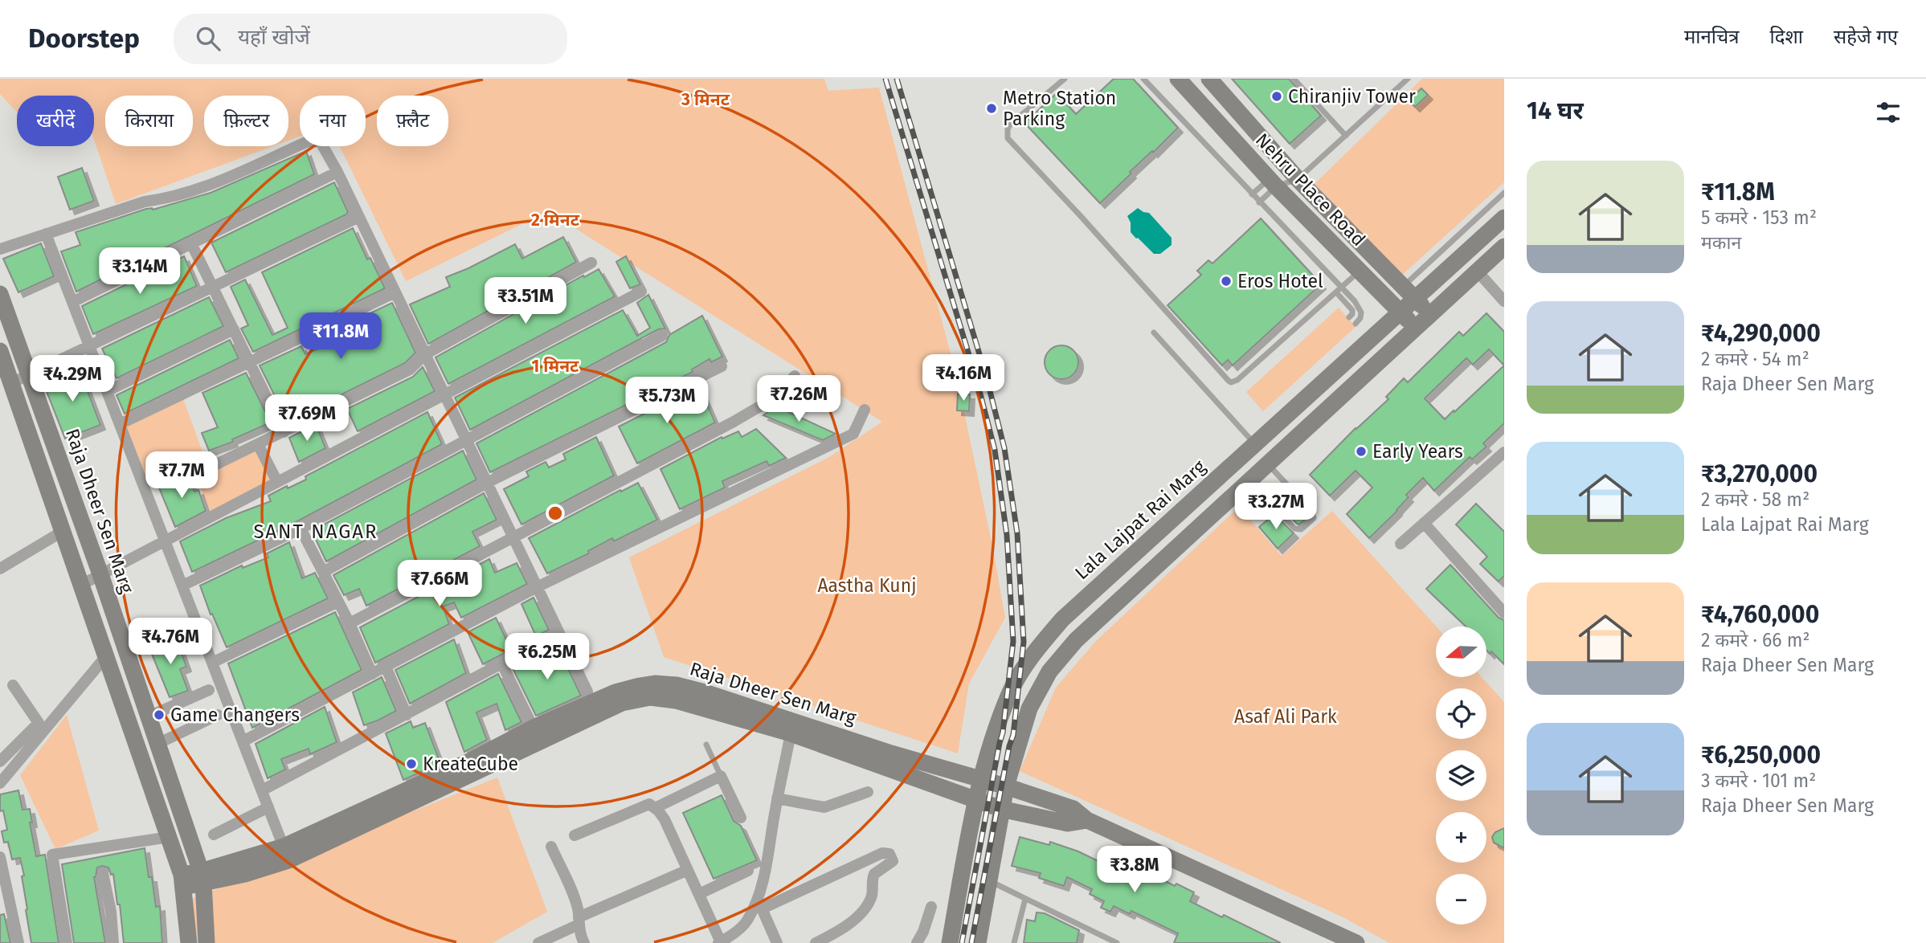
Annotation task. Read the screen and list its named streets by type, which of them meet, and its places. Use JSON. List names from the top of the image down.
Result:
{
  "streets": {
    "street": ["Nehru Place Road", "Raja Dheer Sen Marg", "Lala Lajpat Rai Marg"]
  },
  "crossings": [
    ["Nehru Place Road", "Lala Lajpat Rai Marg"],
    ["Raja Dheer Sen Marg", "Lala Lajpat Rai Marg"]
  ],
  "districts": ["SANT NAGAR"],
  "parks": ["Aastha Kunj", "Asaf Ali Park"],
  "places": [
    "Chiranjiv Tower",
    "Metro Station Parking",
    "Eros Hotel",
    "Early Years",
    "Game Changers",
    "KreateCube"
  ],
  "north": "left",
  "page": {
    "header": "Doorstep",
    "search": "यहाँ खोजें",
    "nav": ["मानचित्र", "दिशा", "सहेजे गए"],
    "heading": "14 घर",
    "chip": [
      "खरीदें",
      "किराया",
      "फ़िल्टर",
      "नया",
      "फ़्लैट"
    ],
    "list": [
      {
        "name": "₹11.8M",
        "note": "5 कमरे · 153 m² · मकान"
      },
      {
        "name": "₹4,290,000",
        "note": "2 कमरे · 54 m² · Raja Dheer Sen Marg"
      },
      {
        "name": "₹3,270,000",
        "note": "2 कमरे · 58 m² · Lala Lajpat Rai Marg"
      },
      {
        "name": "₹4,760,000",
        "note": "2 कमरे · 66 m² · Raja Dheer Sen Marg"
      },
      {
        "name": "₹6,250,000",
        "note": "3 कमरे · 101 m² · Raja Dheer Sen Marg"
      }
    ],
    "price": [
      "₹3.14M",
      "₹3.51M",
      "₹11.8M",
      "₹4.16M",
      "₹4.29M",
      "₹7.26M",
      "₹5.73M",
      "₹7.69M",
      "₹7.7M",
      "₹3.27M",
      "₹7.66M",
      "₹4.76M",
      "₹6.25M",
      "₹3.8M"
    ],
    "map_buttons": ["+", "−"]
  },
  "rings": ["3 मिनट", "2 मिनट", "1 मिनट"]
}
